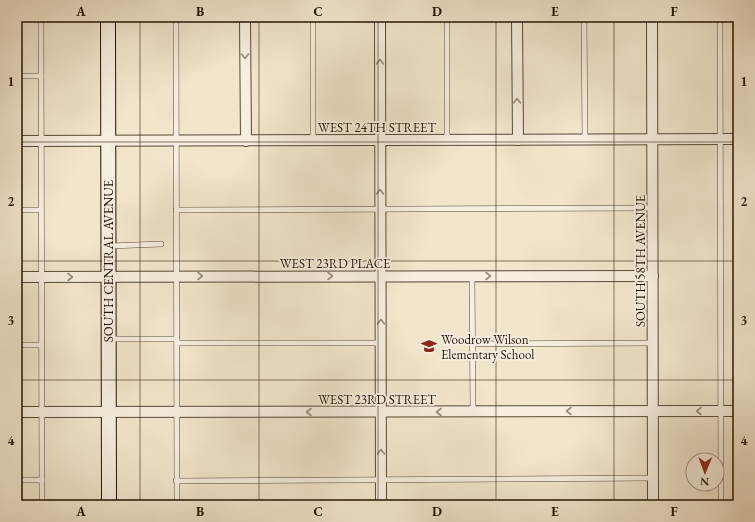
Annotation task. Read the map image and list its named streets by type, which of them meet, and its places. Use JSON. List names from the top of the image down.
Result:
{
  "streets": {
    "street": [
      "WEST 24TH STREET",
      "SOUTH CENTRAL AVENUE",
      "SOUTH 58TH AVENUE",
      "WEST 23RD PLACE",
      "WEST 23RD STREET"
    ]
  },
  "crossings": [
    ["WEST 24TH STREET", "SOUTH CENTRAL AVENUE"],
    ["WEST 24TH STREET", "SOUTH 58TH AVENUE"],
    ["SOUTH CENTRAL AVENUE", "WEST 23RD PLACE"],
    ["SOUTH CENTRAL AVENUE", "WEST 23RD STREET"],
    ["SOUTH 58TH AVENUE", "WEST 23RD PLACE"],
    ["SOUTH 58TH AVENUE", "WEST 23RD STREET"]
  ],
  "one_way": ["WEST 23RD PLACE", "WEST 23RD STREET"],
  "places": {
    "school or university": ["Woodrow Wilson Elementary School"]
  },
  "north": "bottom",
  "grid": {
    "columns": [
      "A",
      "B",
      "C",
      "D",
      "E",
      "F"
    ],
    "rows": [
      "1",
      "2",
      "3",
      "4"
    ]
  }
}
